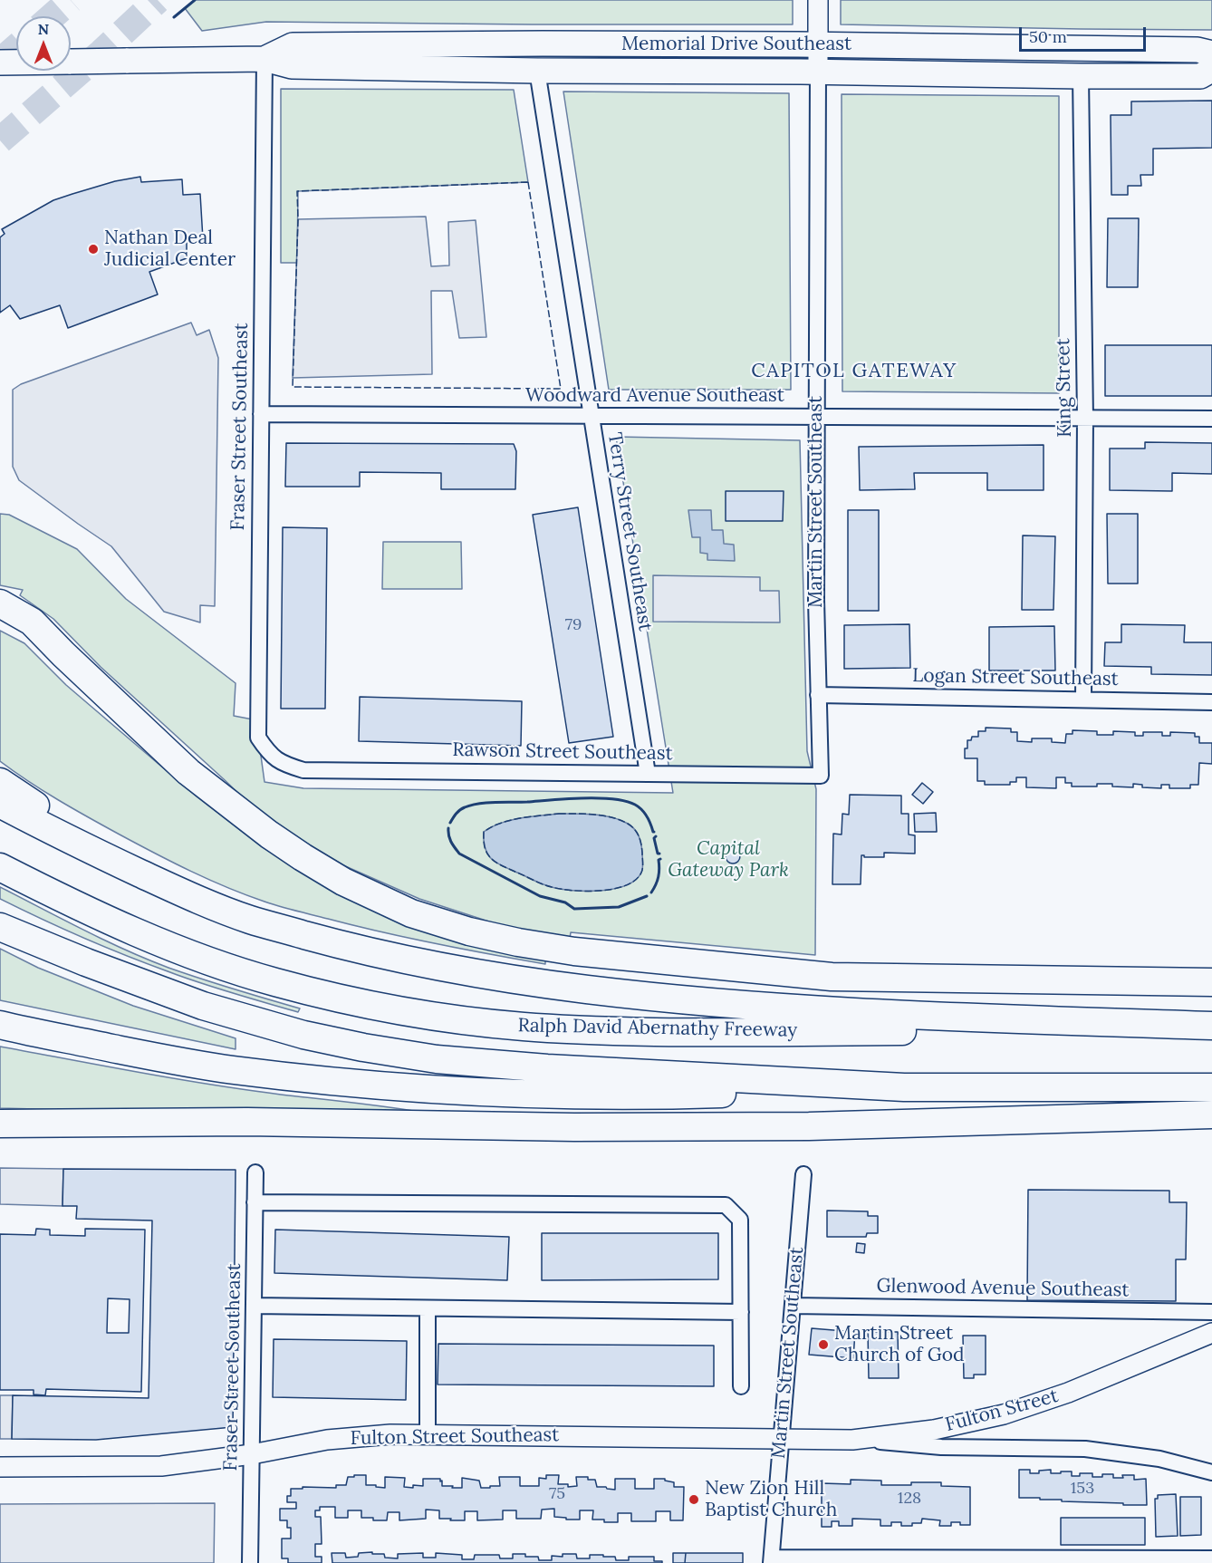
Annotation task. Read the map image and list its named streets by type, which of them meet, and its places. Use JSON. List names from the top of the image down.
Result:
{
  "streets": {
    "highway": ["Ralph David Abernathy Freeway"],
    "main road": ["Memorial Drive Southeast"],
    "street": [
      "King Street",
      "Woodward Avenue Southeast",
      "Fraser Street Southeast",
      "Martin Street Southeast",
      "Terry Street Southeast",
      "Logan Street Southeast",
      "Rawson Street Southeast",
      "Glenwood Avenue Southeast",
      "Fulton Street",
      "Fulton Street Southeast"
    ]
  },
  "crossings": [
    ["Memorial Drive Southeast", "King Street"],
    ["Memorial Drive Southeast", "Fraser Street Southeast"],
    ["Memorial Drive Southeast", "Martin Street Southeast"],
    ["Memorial Drive Southeast", "Terry Street Southeast"],
    ["King Street", "Woodward Avenue Southeast"],
    ["King Street", "Logan Street Southeast"],
    ["Woodward Avenue Southeast", "Fraser Street Southeast"],
    ["Woodward Avenue Southeast", "Martin Street Southeast"],
    ["Woodward Avenue Southeast", "Terry Street Southeast"],
    ["Fraser Street Southeast", "Rawson Street Southeast"],
    ["Fraser Street Southeast", "Fulton Street Southeast"],
    ["Martin Street Southeast", "Logan Street Southeast"],
    ["Martin Street Southeast", "Rawson Street Southeast"],
    ["Martin Street Southeast", "Glenwood Avenue Southeast"],
    ["Martin Street Southeast", "Fulton Street"],
    ["Martin Street Southeast", "Fulton Street Southeast"],
    ["Terry Street Southeast", "Rawson Street Southeast"],
    ["Fulton Street", "Fulton Street Southeast"]
  ],
  "districts": ["CAPITOL GATEWAY"],
  "parks": ["Capital Gateway Park"],
  "places": ["Nathan Deal Judicial Center", "Martin Street Church of God", "New Zion Hill Baptist Church"],
  "house_numbers": [
    "79",
    "153",
    "75",
    "128"
  ],
  "scale_bar": "50 m",
  "north": "top"
}
